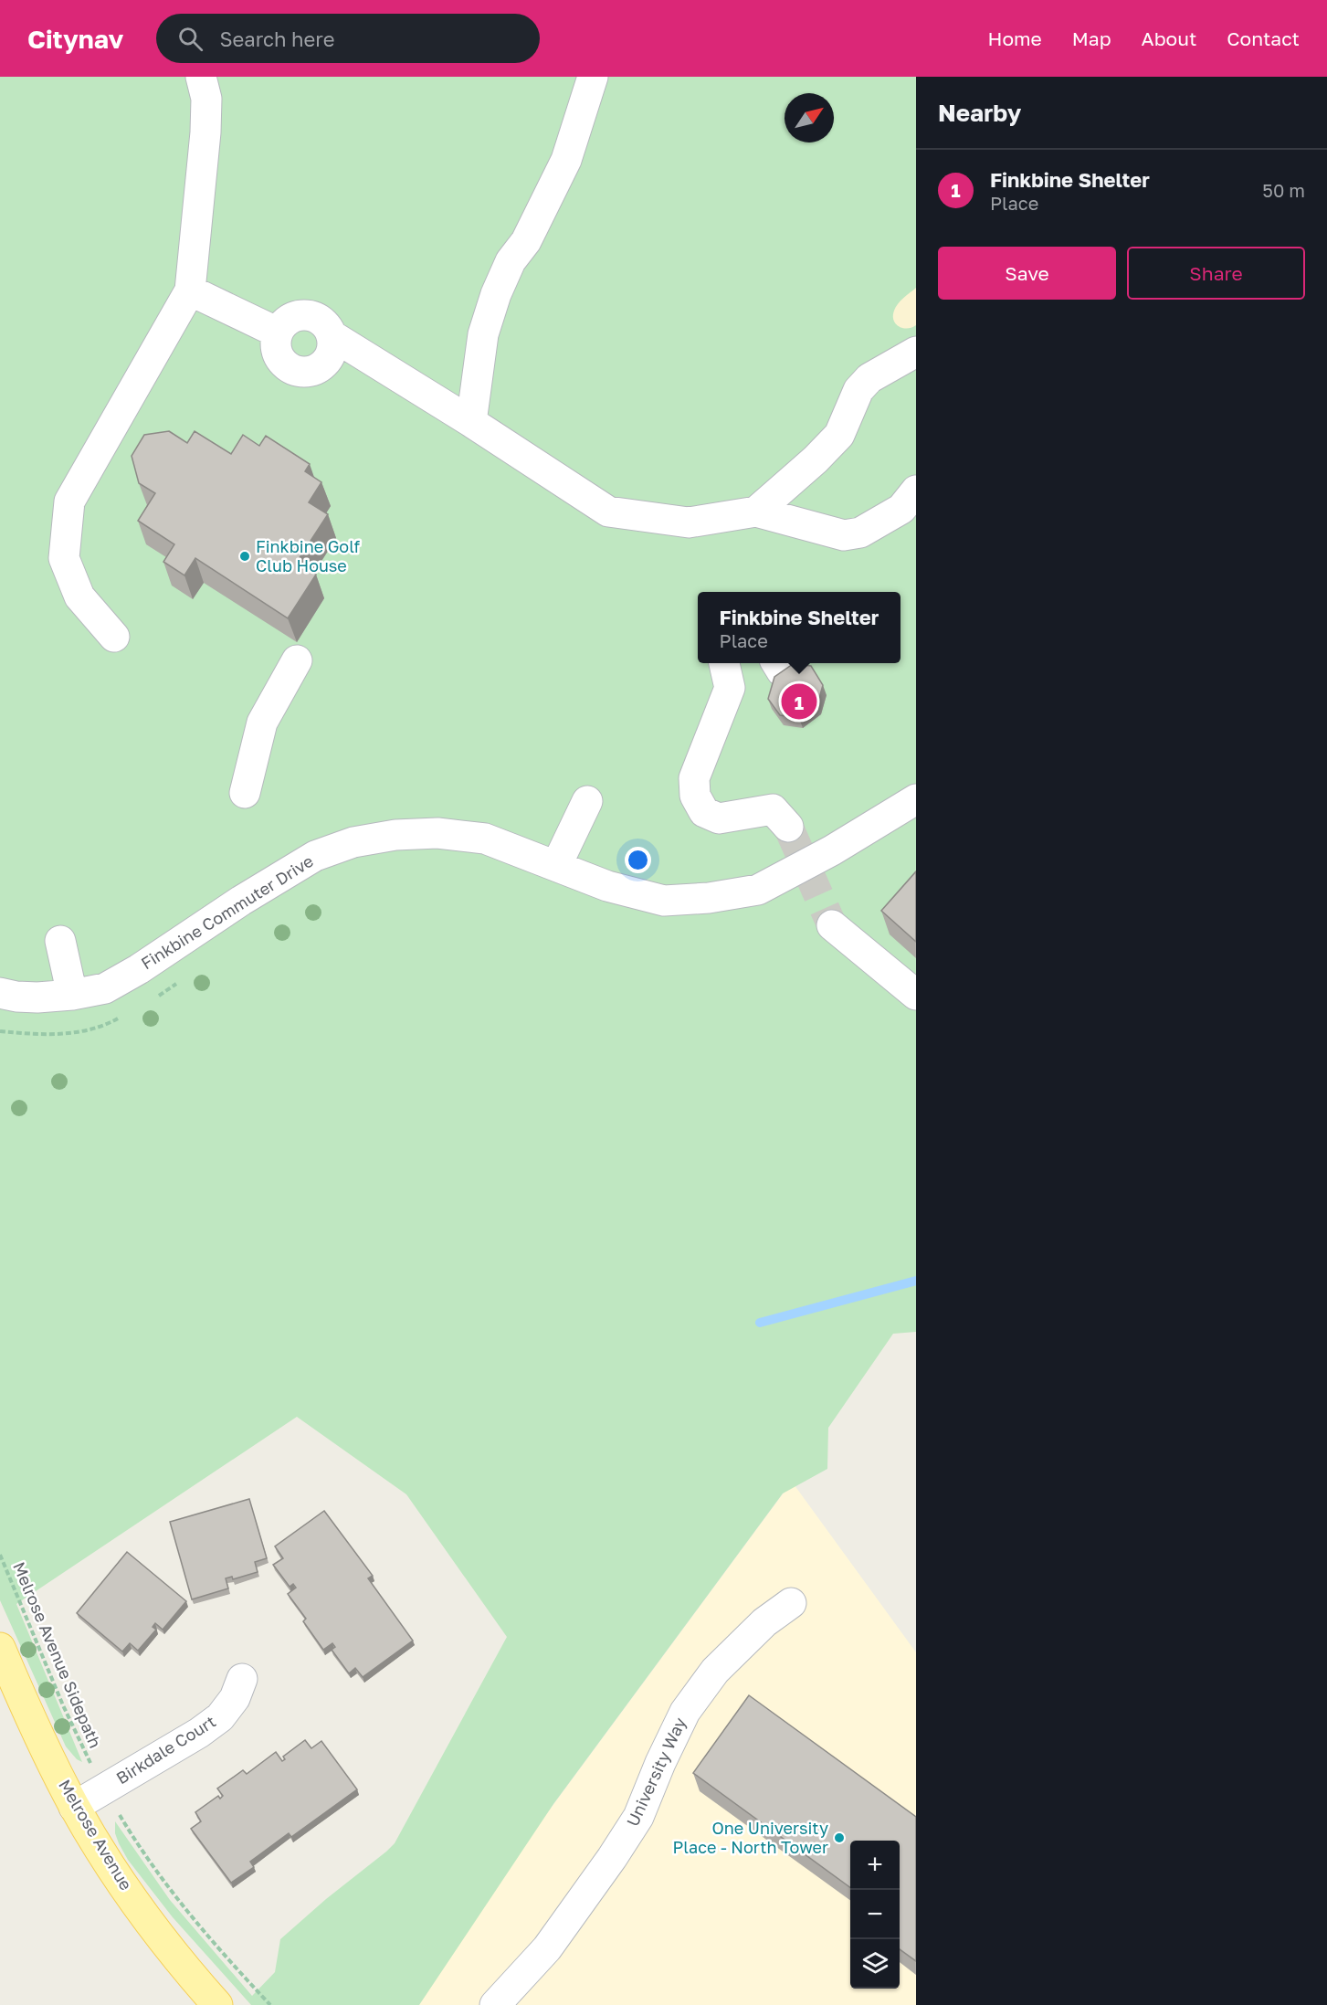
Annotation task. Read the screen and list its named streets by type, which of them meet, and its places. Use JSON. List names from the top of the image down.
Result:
{
  "streets": {
    "main road": ["Melrose Avenue"],
    "street": ["Finkbine Commuter Drive", "Birkdale Court", "University Way"],
    "path": ["Melrose Avenue Sidepath"]
  },
  "crossings": [
    ["Birkdale Court", "Melrose Avenue"]
  ],
  "places": ["Finkbine Golf Club House", "One University Place - North Tower"],
  "north": "top right",
  "page": {
    "header": "Citynav",
    "search": "Search here",
    "nav": [
      "Home",
      "Map",
      "About",
      "Contact"
    ],
    "heading": "Nearby",
    "list": [
      {
        "mark": "1",
        "name": "Finkbine Shelter",
        "note": "Place",
        "value": "50 m"
      }
    ],
    "buttons": ["Save", "Share"],
    "popup": ["Finkbine Shelter", "Place"],
    "pins": "1",
    "map_buttons": ["+", "−"]
  }
}
